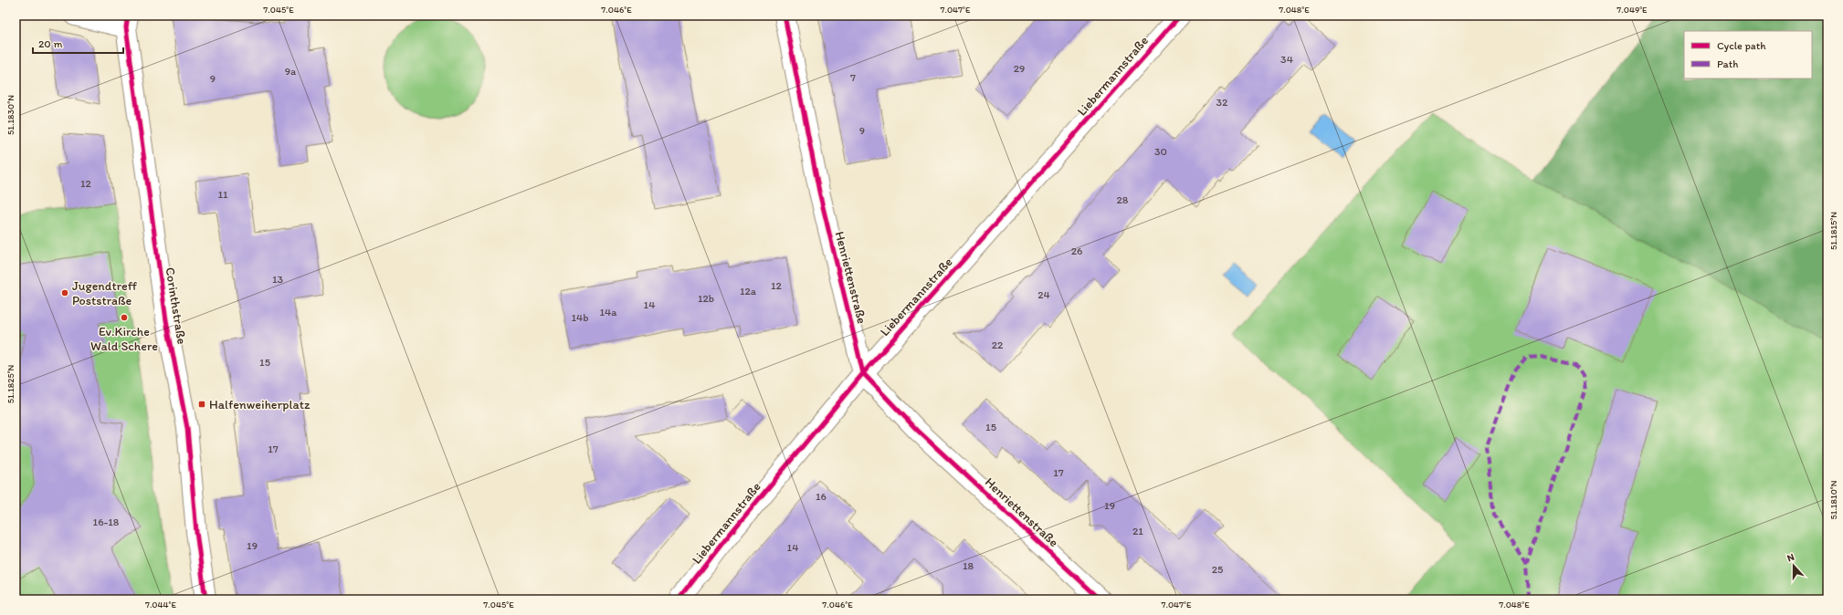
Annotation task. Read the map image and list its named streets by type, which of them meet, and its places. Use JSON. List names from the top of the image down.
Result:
{
  "streets": {
    "street": ["Liebermannstraße", "Henriettenstraße", "Corinthstraße"]
  },
  "crossings": [
    ["Liebermannstraße", "Henriettenstraße"]
  ],
  "places": {
    "other": ["Jugendtreff Poststraße", "Ev.Kirche Wald Schere"],
    "transit": ["Halfenweiherplatz"]
  },
  "house_numbers": [
    "34",
    "29",
    "9a",
    "7",
    "9",
    "32",
    "9",
    "30",
    "12",
    "11",
    "28",
    "26",
    "13",
    "12",
    "12a",
    "24",
    "12b",
    "14",
    "14a",
    "14b",
    "22",
    "15",
    "15",
    "17",
    "17",
    "16",
    "19",
    "16-18",
    "21",
    "19",
    "14",
    "18",
    "25"
  ],
  "legend": ["Cycle path", "Path"],
  "scale_bar": "20 m",
  "north": "top",
  "coordinates": [
    "7.045°E",
    "7.046°E",
    "7.047°E",
    "7.048°E",
    "7.049°E",
    "51.1830°N",
    "51.1815°N",
    "51.1825°N",
    "51.1810°N",
    "7.044°E"
  ]
}
